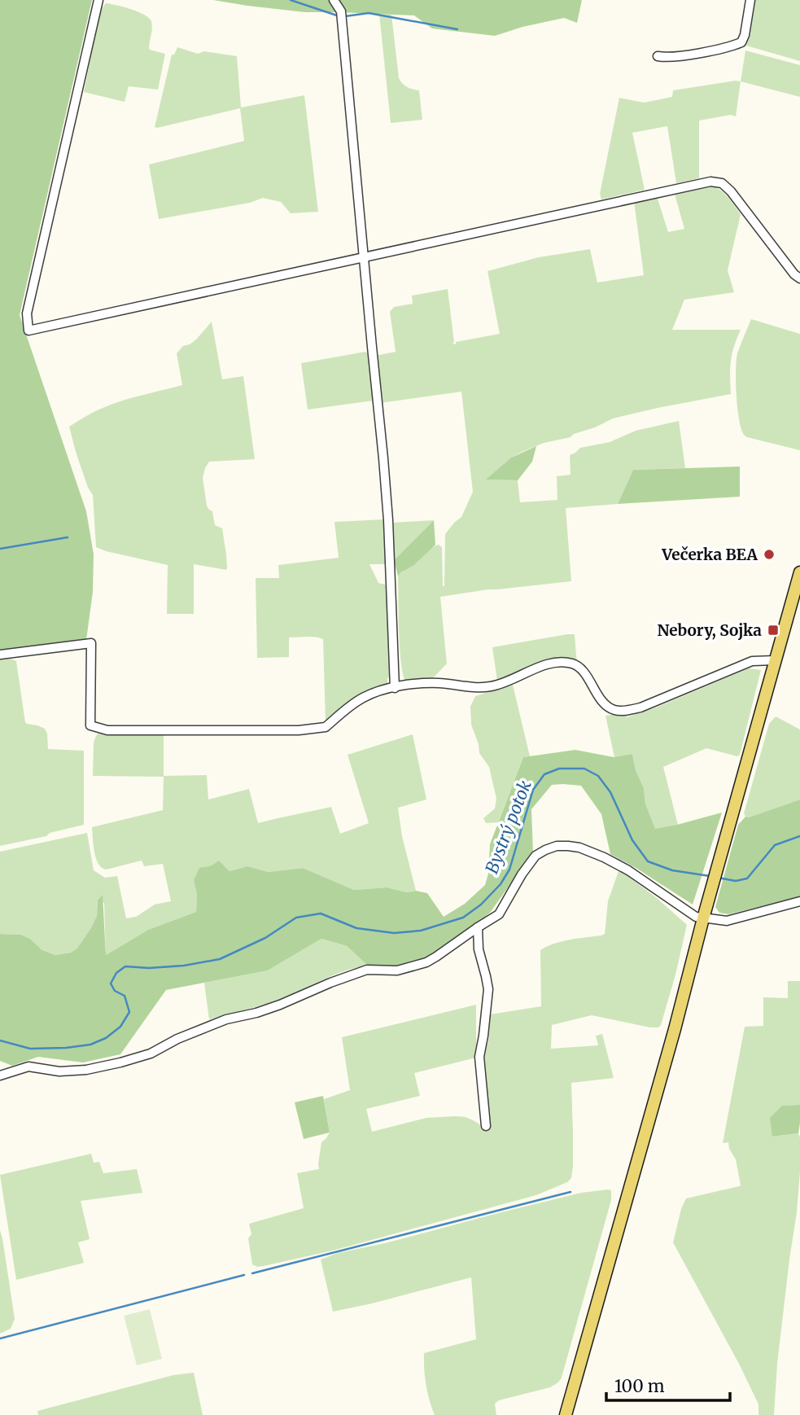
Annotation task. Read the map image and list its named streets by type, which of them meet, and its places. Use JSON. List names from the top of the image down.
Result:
{
  "water": ["Bystrý potok"],
  "places": {
    "other": ["Večerka BEA"],
    "transit": ["Nebory, Sojka"]
  },
  "scale_bar": "100 m"
}
